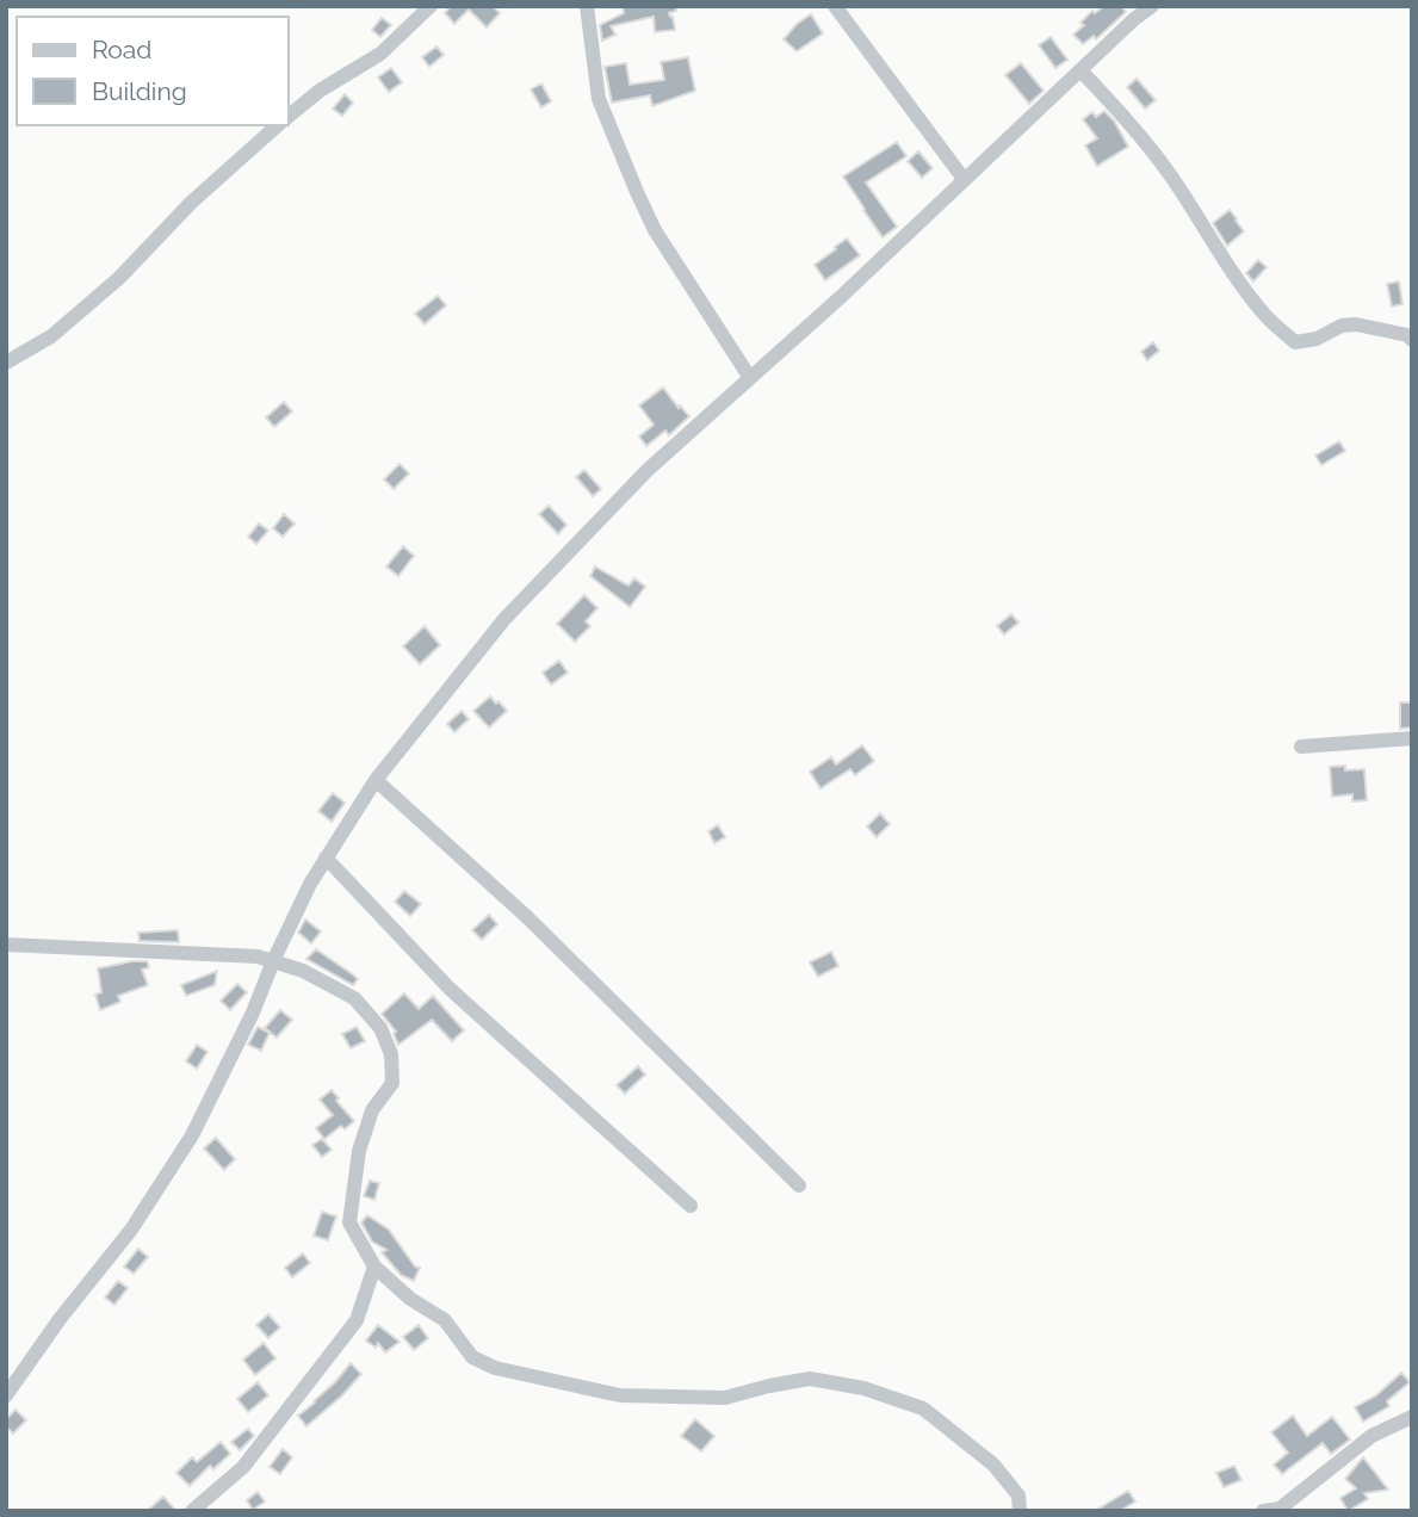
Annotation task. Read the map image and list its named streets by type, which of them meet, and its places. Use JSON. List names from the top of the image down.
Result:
{
  "legend": ["Road", "Building"]
}
